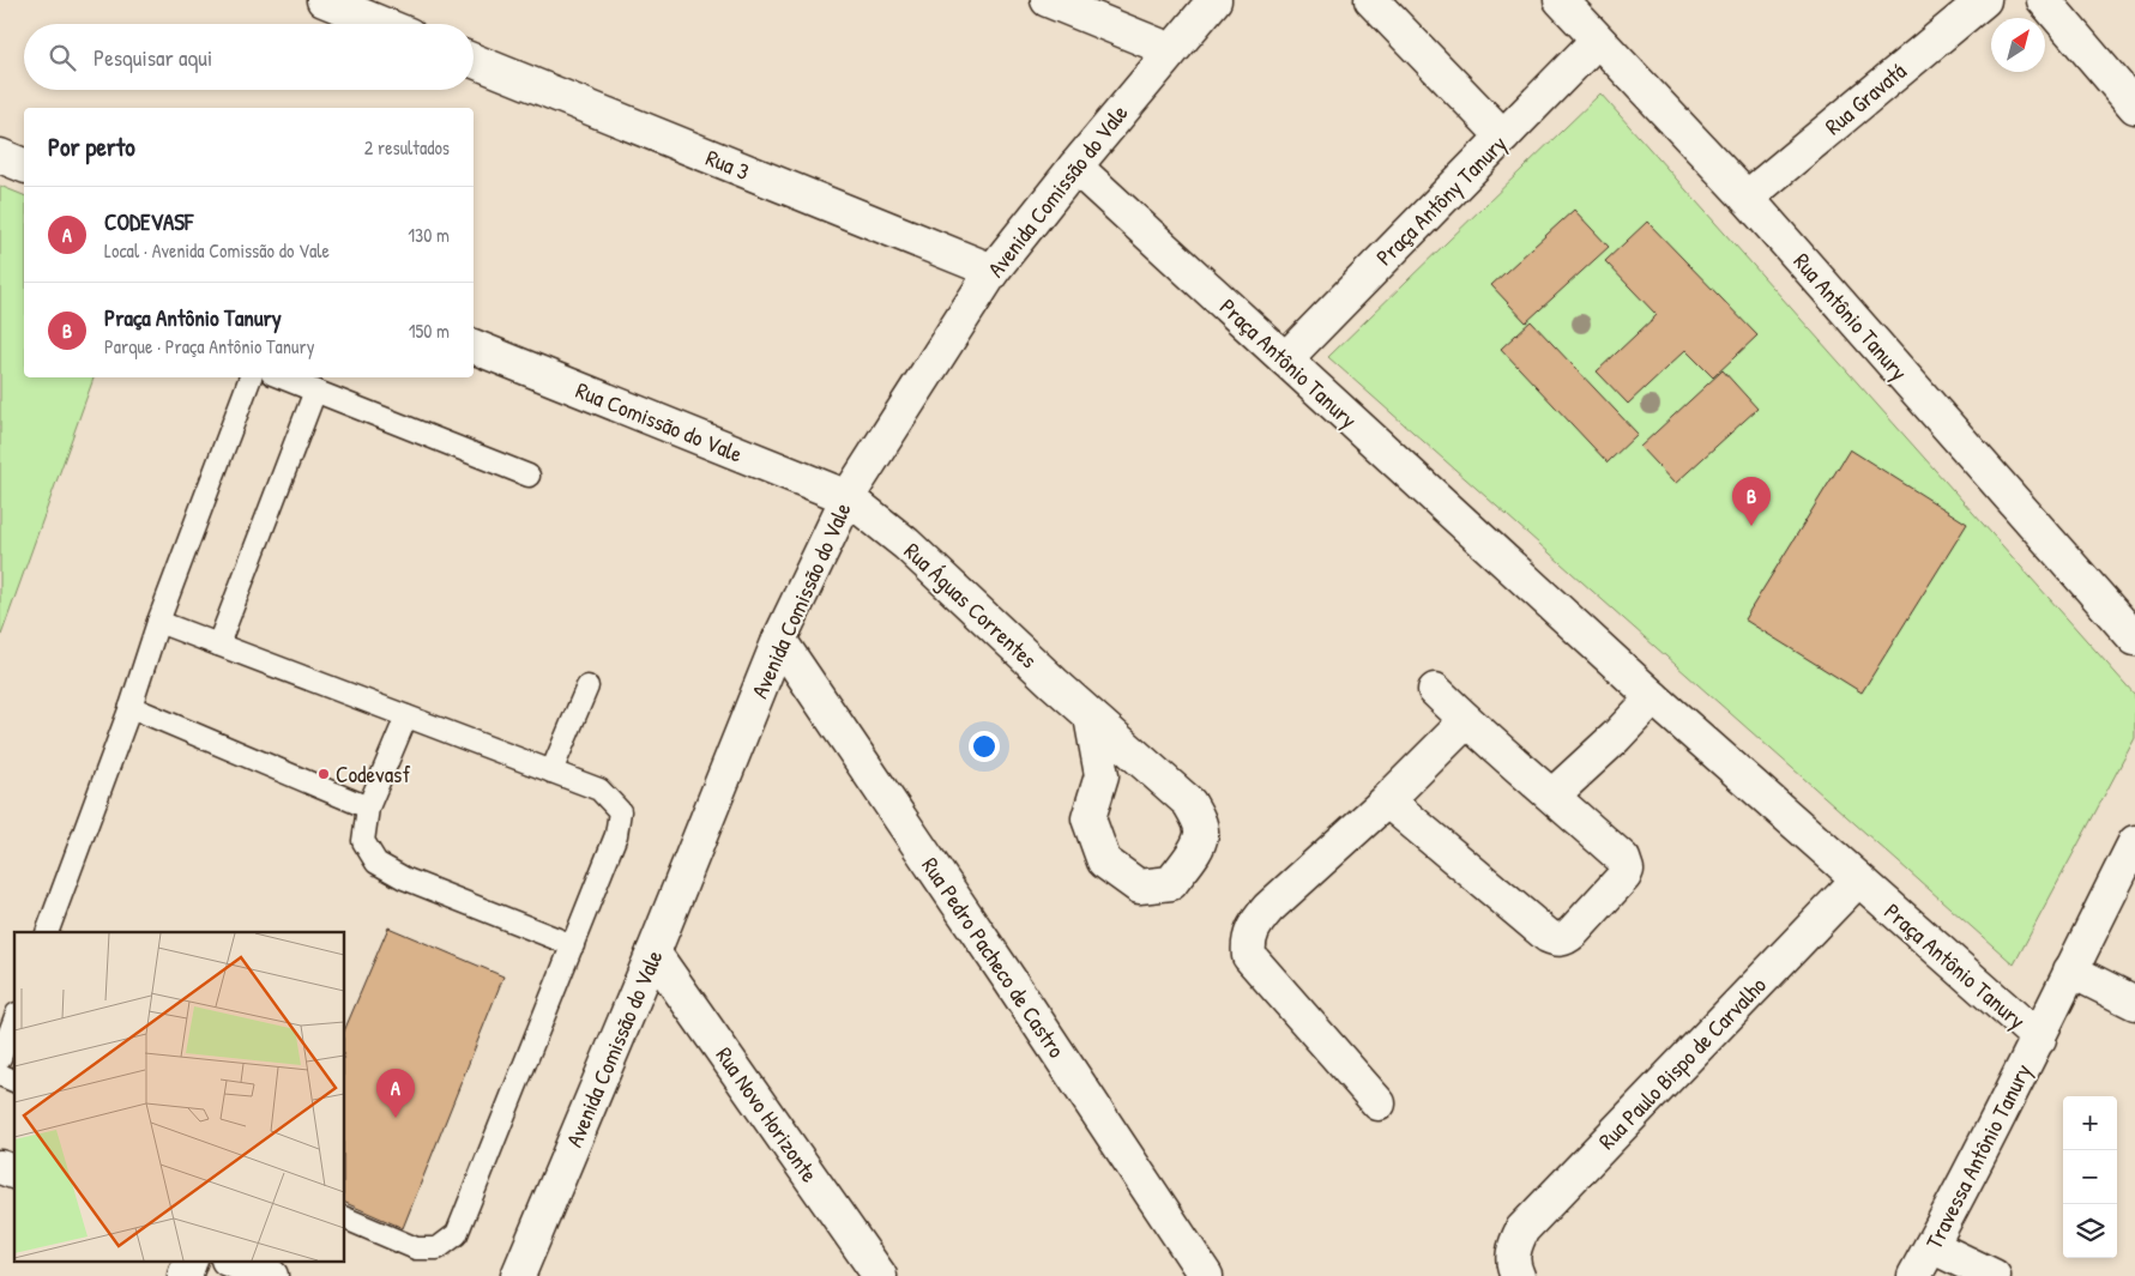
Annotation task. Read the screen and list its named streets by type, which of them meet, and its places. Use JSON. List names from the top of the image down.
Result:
{
  "streets": {
    "street": [
      "Rua Gravatá",
      "Rua 3",
      "Avenida Comissão do Vale",
      "Praça Antôny Tanury",
      "Rua Antônio Tanury",
      "Praça Antônio Tanury",
      "Rua Comissão do Vale",
      "Rua Águas Correntes",
      "Rua Pedro Pacheco de Castro",
      "Rua Paulo Bispo de Carvalho",
      "Rua Novo Horizonte",
      "Travessa Antônio Tanury"
    ]
  },
  "crossings": [
    ["Rua Gravatá", "Rua Antônio Tanury"],
    ["Rua 3", "Avenida Comissão do Vale"],
    ["Avenida Comissão do Vale", "Praça Antônio Tanury"],
    ["Avenida Comissão do Vale", "Rua Comissão do Vale"],
    ["Avenida Comissão do Vale", "Rua Águas Correntes"],
    ["Avenida Comissão do Vale", "Rua Pedro Pacheco de Castro"],
    ["Avenida Comissão do Vale", "Rua Novo Horizonte"],
    ["Praça Antôny Tanury", "Rua Antônio Tanury"],
    ["Praça Antôny Tanury", "Praça Antônio Tanury"],
    ["Praça Antônio Tanury", "Rua Paulo Bispo de Carvalho"],
    ["Praça Antônio Tanury", "Travessa Antônio Tanury"],
    ["Rua Comissão do Vale", "Rua Águas Correntes"]
  ],
  "places": ["Codevasf"],
  "north": "top right",
  "page": {
    "search": "Pesquisar aqui",
    "heading": ["Por perto", "2 resultados"],
    "list": [
      {
        "mark": "A",
        "name": "CODEVASF",
        "note": "Local · Avenida Comissão do Vale",
        "value": "130 m"
      },
      {
        "mark": "B",
        "name": "Praça Antônio Tanury",
        "note": "Parque · Praça Antônio Tanury",
        "value": "150 m"
      }
    ],
    "pins": ["B", "A"],
    "map_buttons": ["+", "−"]
  }
}
